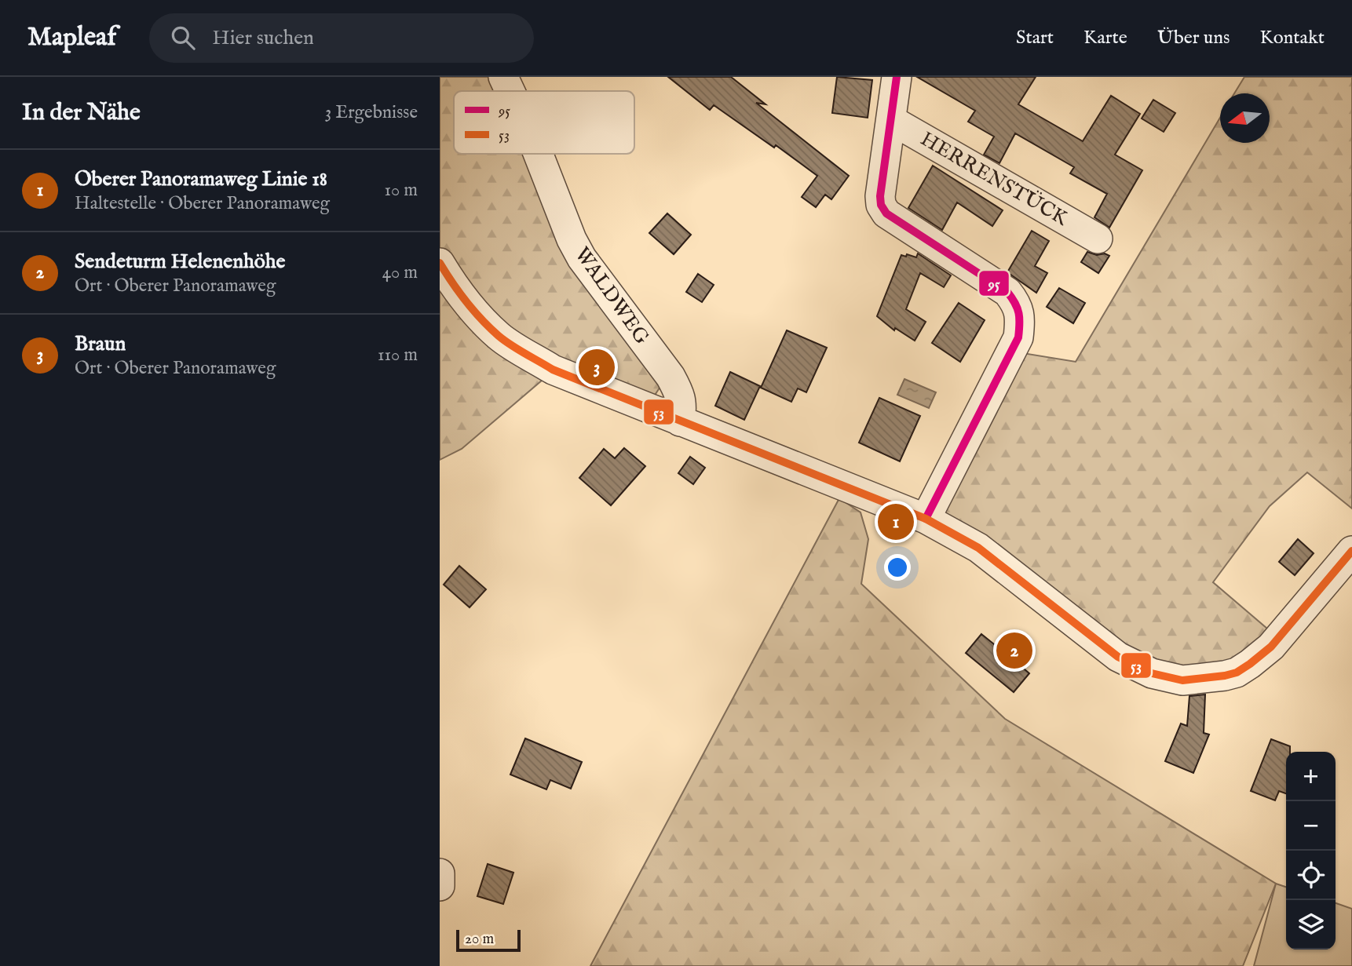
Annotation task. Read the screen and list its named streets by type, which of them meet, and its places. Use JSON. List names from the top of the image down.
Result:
{
  "streets": {
    "street": ["HERRENSTÜCK", "WALDWEG"]
  },
  "lines": ["transit line 95", "transit line 53"],
  "legend": ["95", "53"],
  "scale_bar": "20 m",
  "north": "left",
  "page": {
    "header": "Mapleaf",
    "search": "Hier suchen",
    "nav": [
      "Start",
      "Karte",
      "Über uns",
      "Kontakt"
    ],
    "heading": ["In der Nähe", "3 Ergebnisse"],
    "list": [
      {
        "mark": "1",
        "name": "Oberer Panoramaweg Linie 18",
        "note": "Haltestelle · Oberer Panoramaweg",
        "value": "10 m"
      },
      {
        "mark": "2",
        "name": "Sendeturm Helenenhöhe",
        "note": "Ort · Oberer Panoramaweg",
        "value": "40 m"
      },
      {
        "mark": "3",
        "name": "Braun",
        "note": "Ort · Oberer Panoramaweg",
        "value": "110 m"
      }
    ],
    "pins": ["3", "1", "2"],
    "map_buttons": ["+", "−"],
    "scale": "20 m"
  }
}
